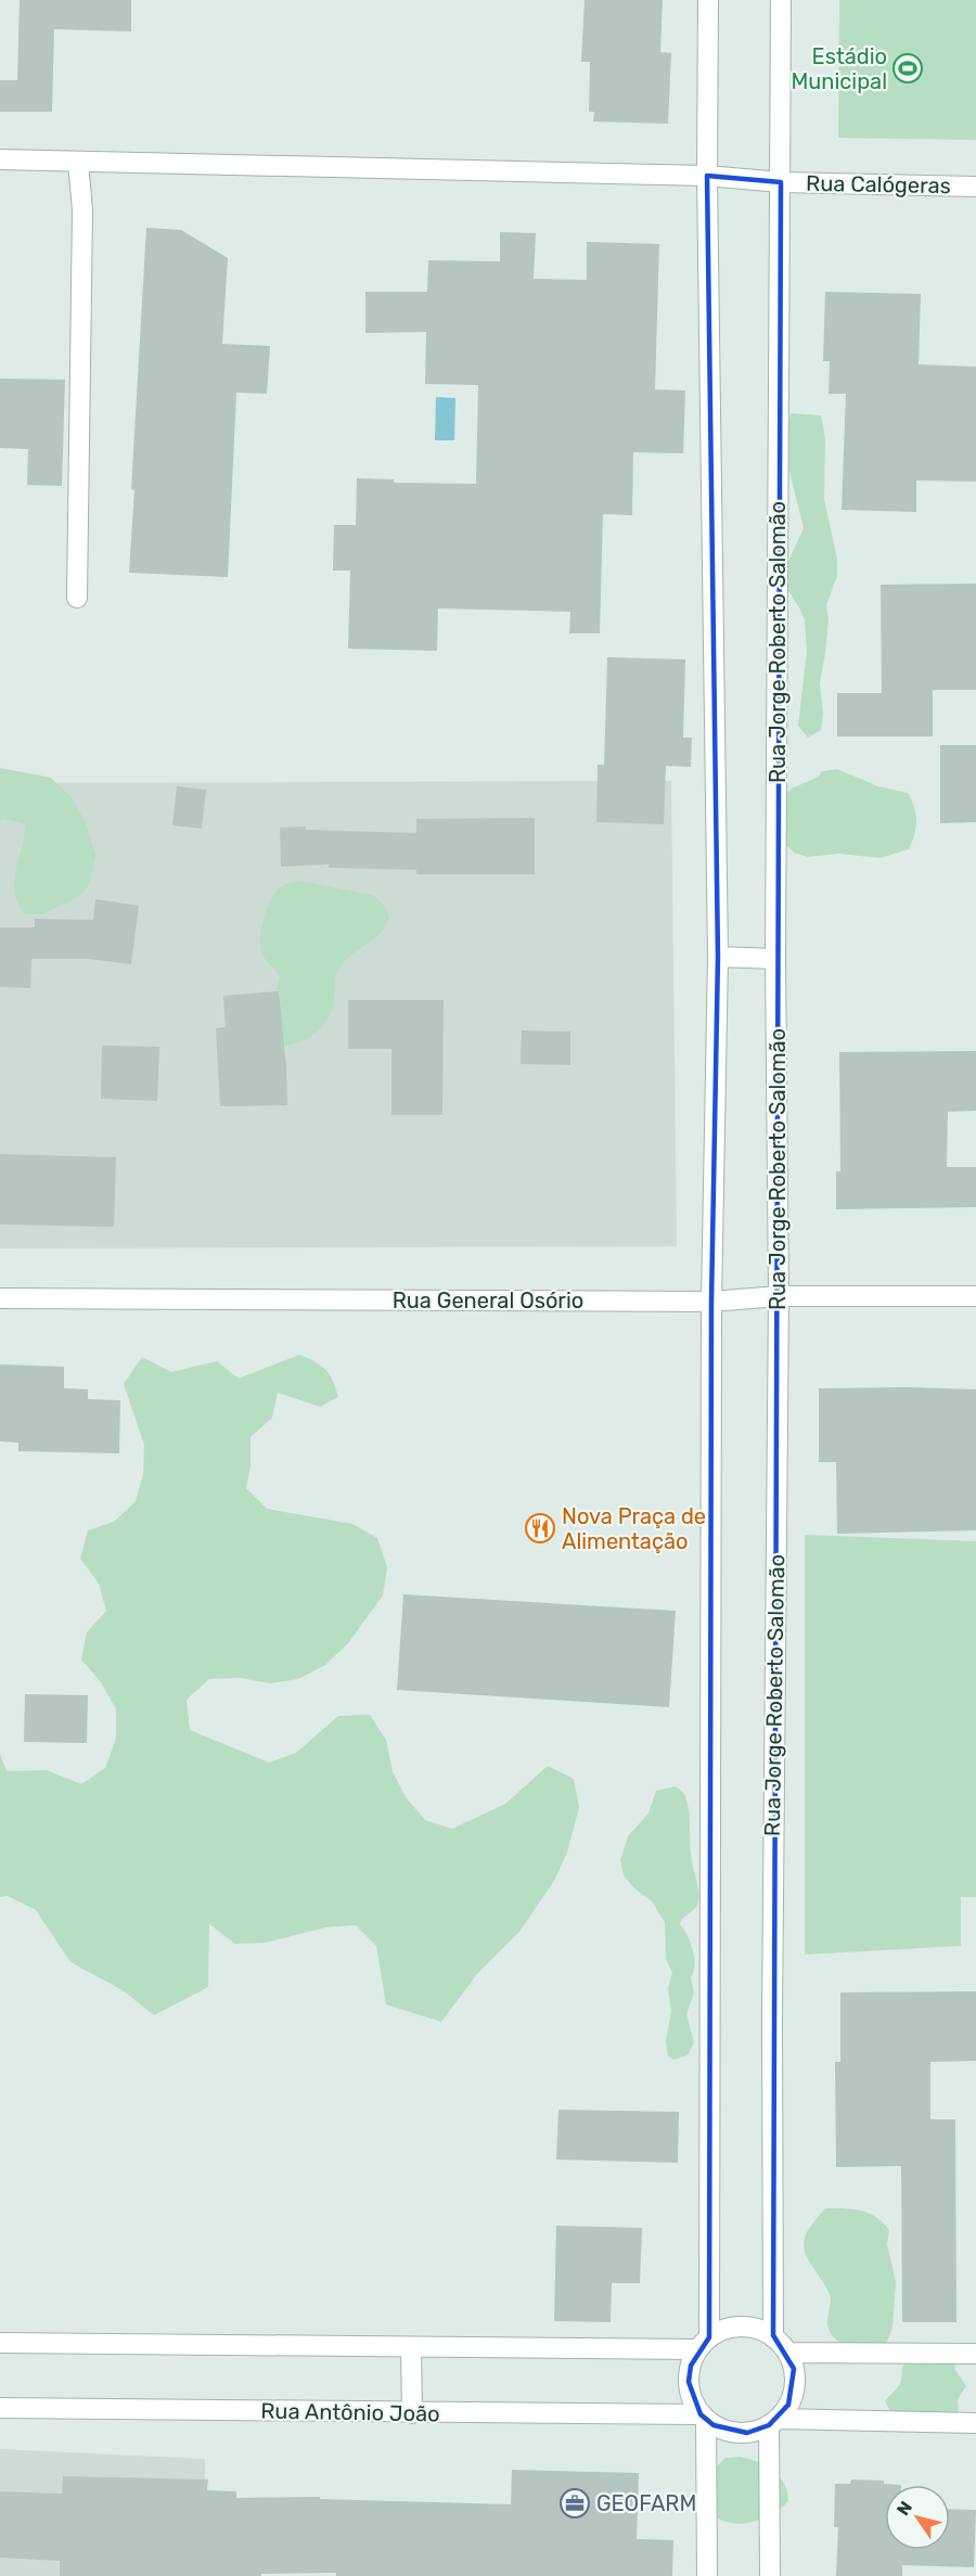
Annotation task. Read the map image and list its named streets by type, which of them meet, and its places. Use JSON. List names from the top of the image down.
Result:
{
  "streets": {
    "main road": [
      "Rua Calógeras",
      "Rua Jorge Roberto Salomão",
      "Rua General Osório",
      "Rua Antônio João"
    ]
  },
  "crossings": [
    ["Rua Calógeras", "Rua Jorge Roberto Salomão"],
    ["Rua Jorge Roberto Salomão", "Rua General Osório"],
    ["Rua Jorge Roberto Salomão", "Rua Antônio João"]
  ],
  "places": {
    "sports": ["Estádio Municipal"],
    "restaurant": ["Nova Praça de Alimentação"],
    "office": ["GEOFARM"]
  },
  "north": "top left"
}
